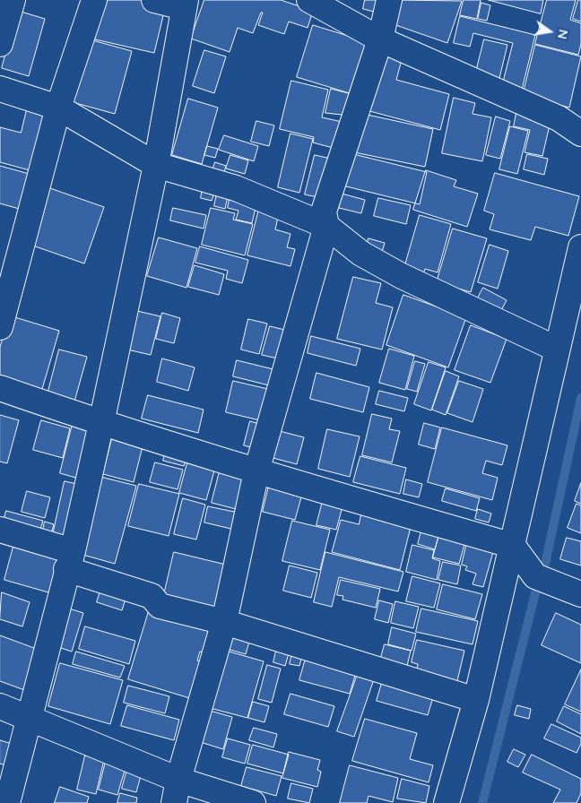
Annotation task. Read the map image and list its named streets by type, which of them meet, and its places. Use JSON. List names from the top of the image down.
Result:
{
  "north": "right"
}
